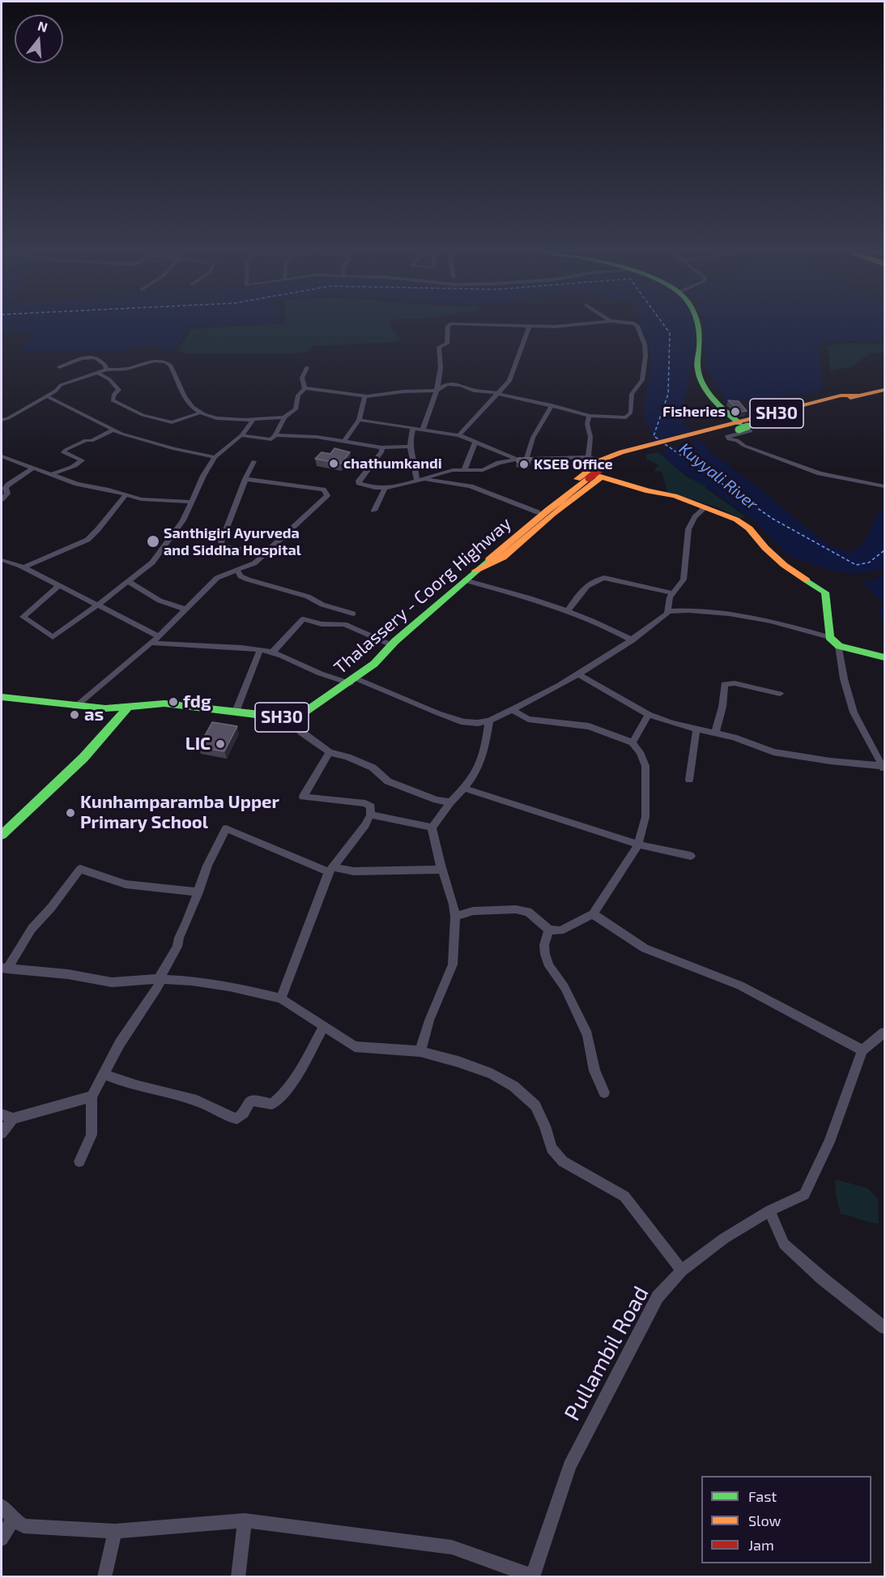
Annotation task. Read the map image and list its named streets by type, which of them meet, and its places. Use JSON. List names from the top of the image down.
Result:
{
  "streets": {
    "main road": ["SH30", "Thalassery - Coorg Highway"],
    "street": ["Pullambil Road"]
  },
  "crossings": [
    ["SH30", "Thalassery - Coorg Highway"]
  ],
  "water": ["Kuyyali River"],
  "places": [
    "Fisheries",
    "chathumkandi",
    "KSEB Office",
    "Santhigiri Ayurveda and Siddha Hospital",
    "fdg",
    "as",
    "LIC",
    "Kunhamparamba Upper Primary School"
  ],
  "legend": ["Fast", "Slow", "Jam"],
  "north": "top"
}
